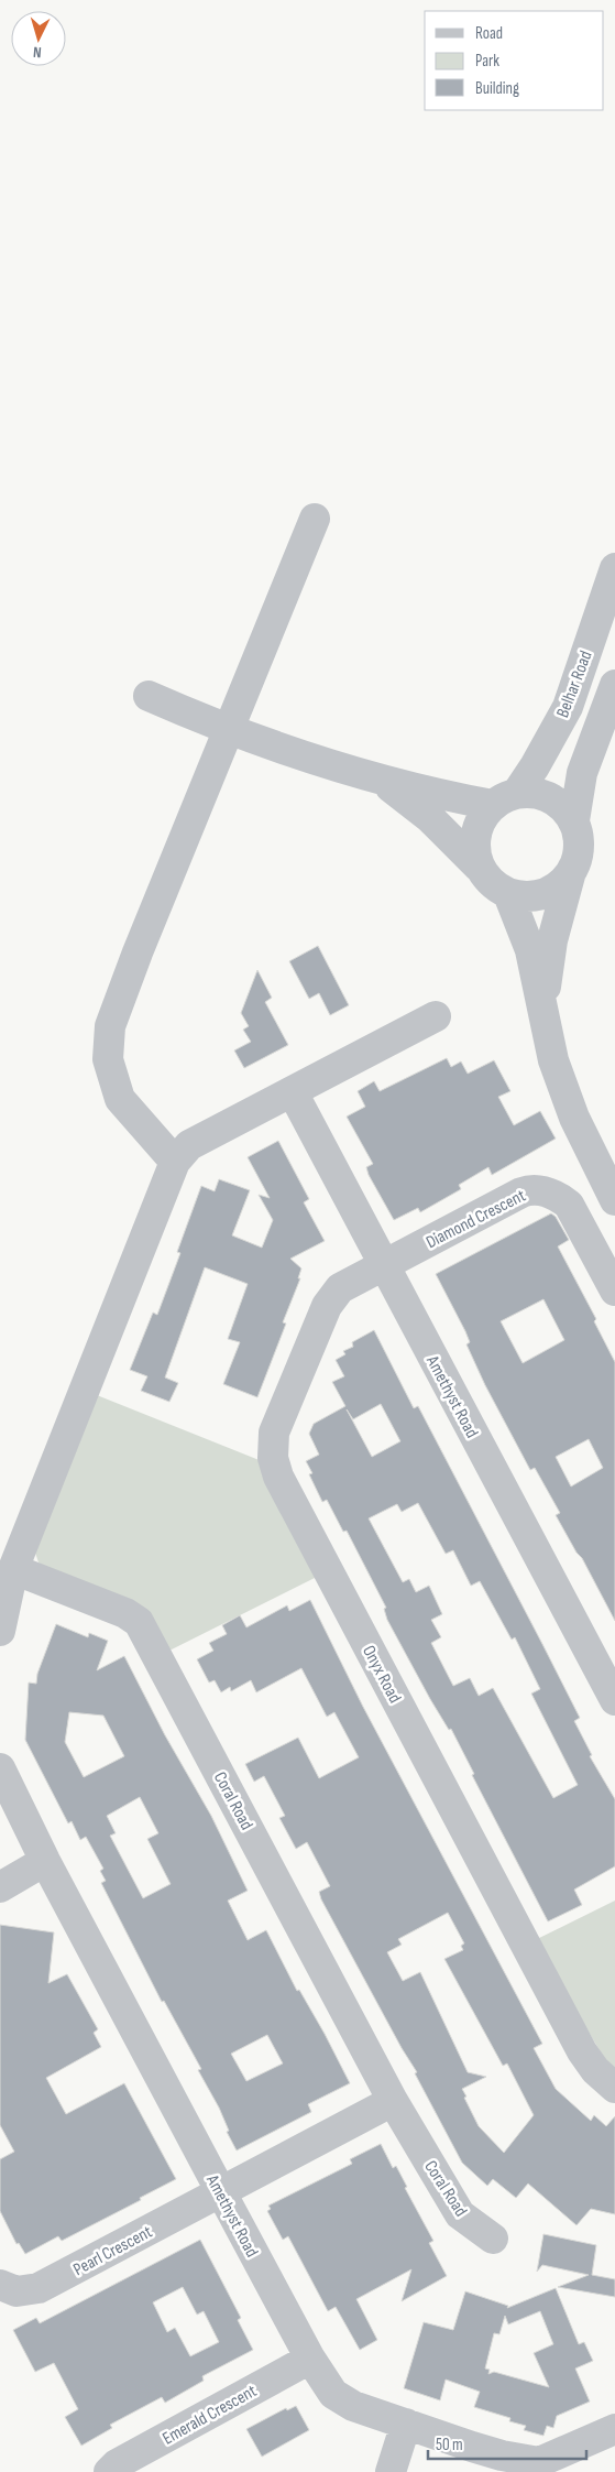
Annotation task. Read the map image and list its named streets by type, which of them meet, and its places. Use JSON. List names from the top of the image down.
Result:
{
  "streets": {
    "street": [
      "Belhar Road",
      "Diamond Crescent",
      "Amethyst Road",
      "Onyx Road",
      "Coral Road",
      "Pearl Crescent",
      "Emerald Crescent"
    ]
  },
  "crossings": [
    ["Diamond Crescent", "Amethyst Road"],
    ["Diamond Crescent", "Onyx Road"],
    ["Amethyst Road", "Onyx Road"],
    ["Amethyst Road", "Pearl Crescent"],
    ["Amethyst Road", "Emerald Crescent"]
  ],
  "legend": ["Road", "Park", "Building"],
  "scale_bar": "50 m",
  "north": "bottom"
}
